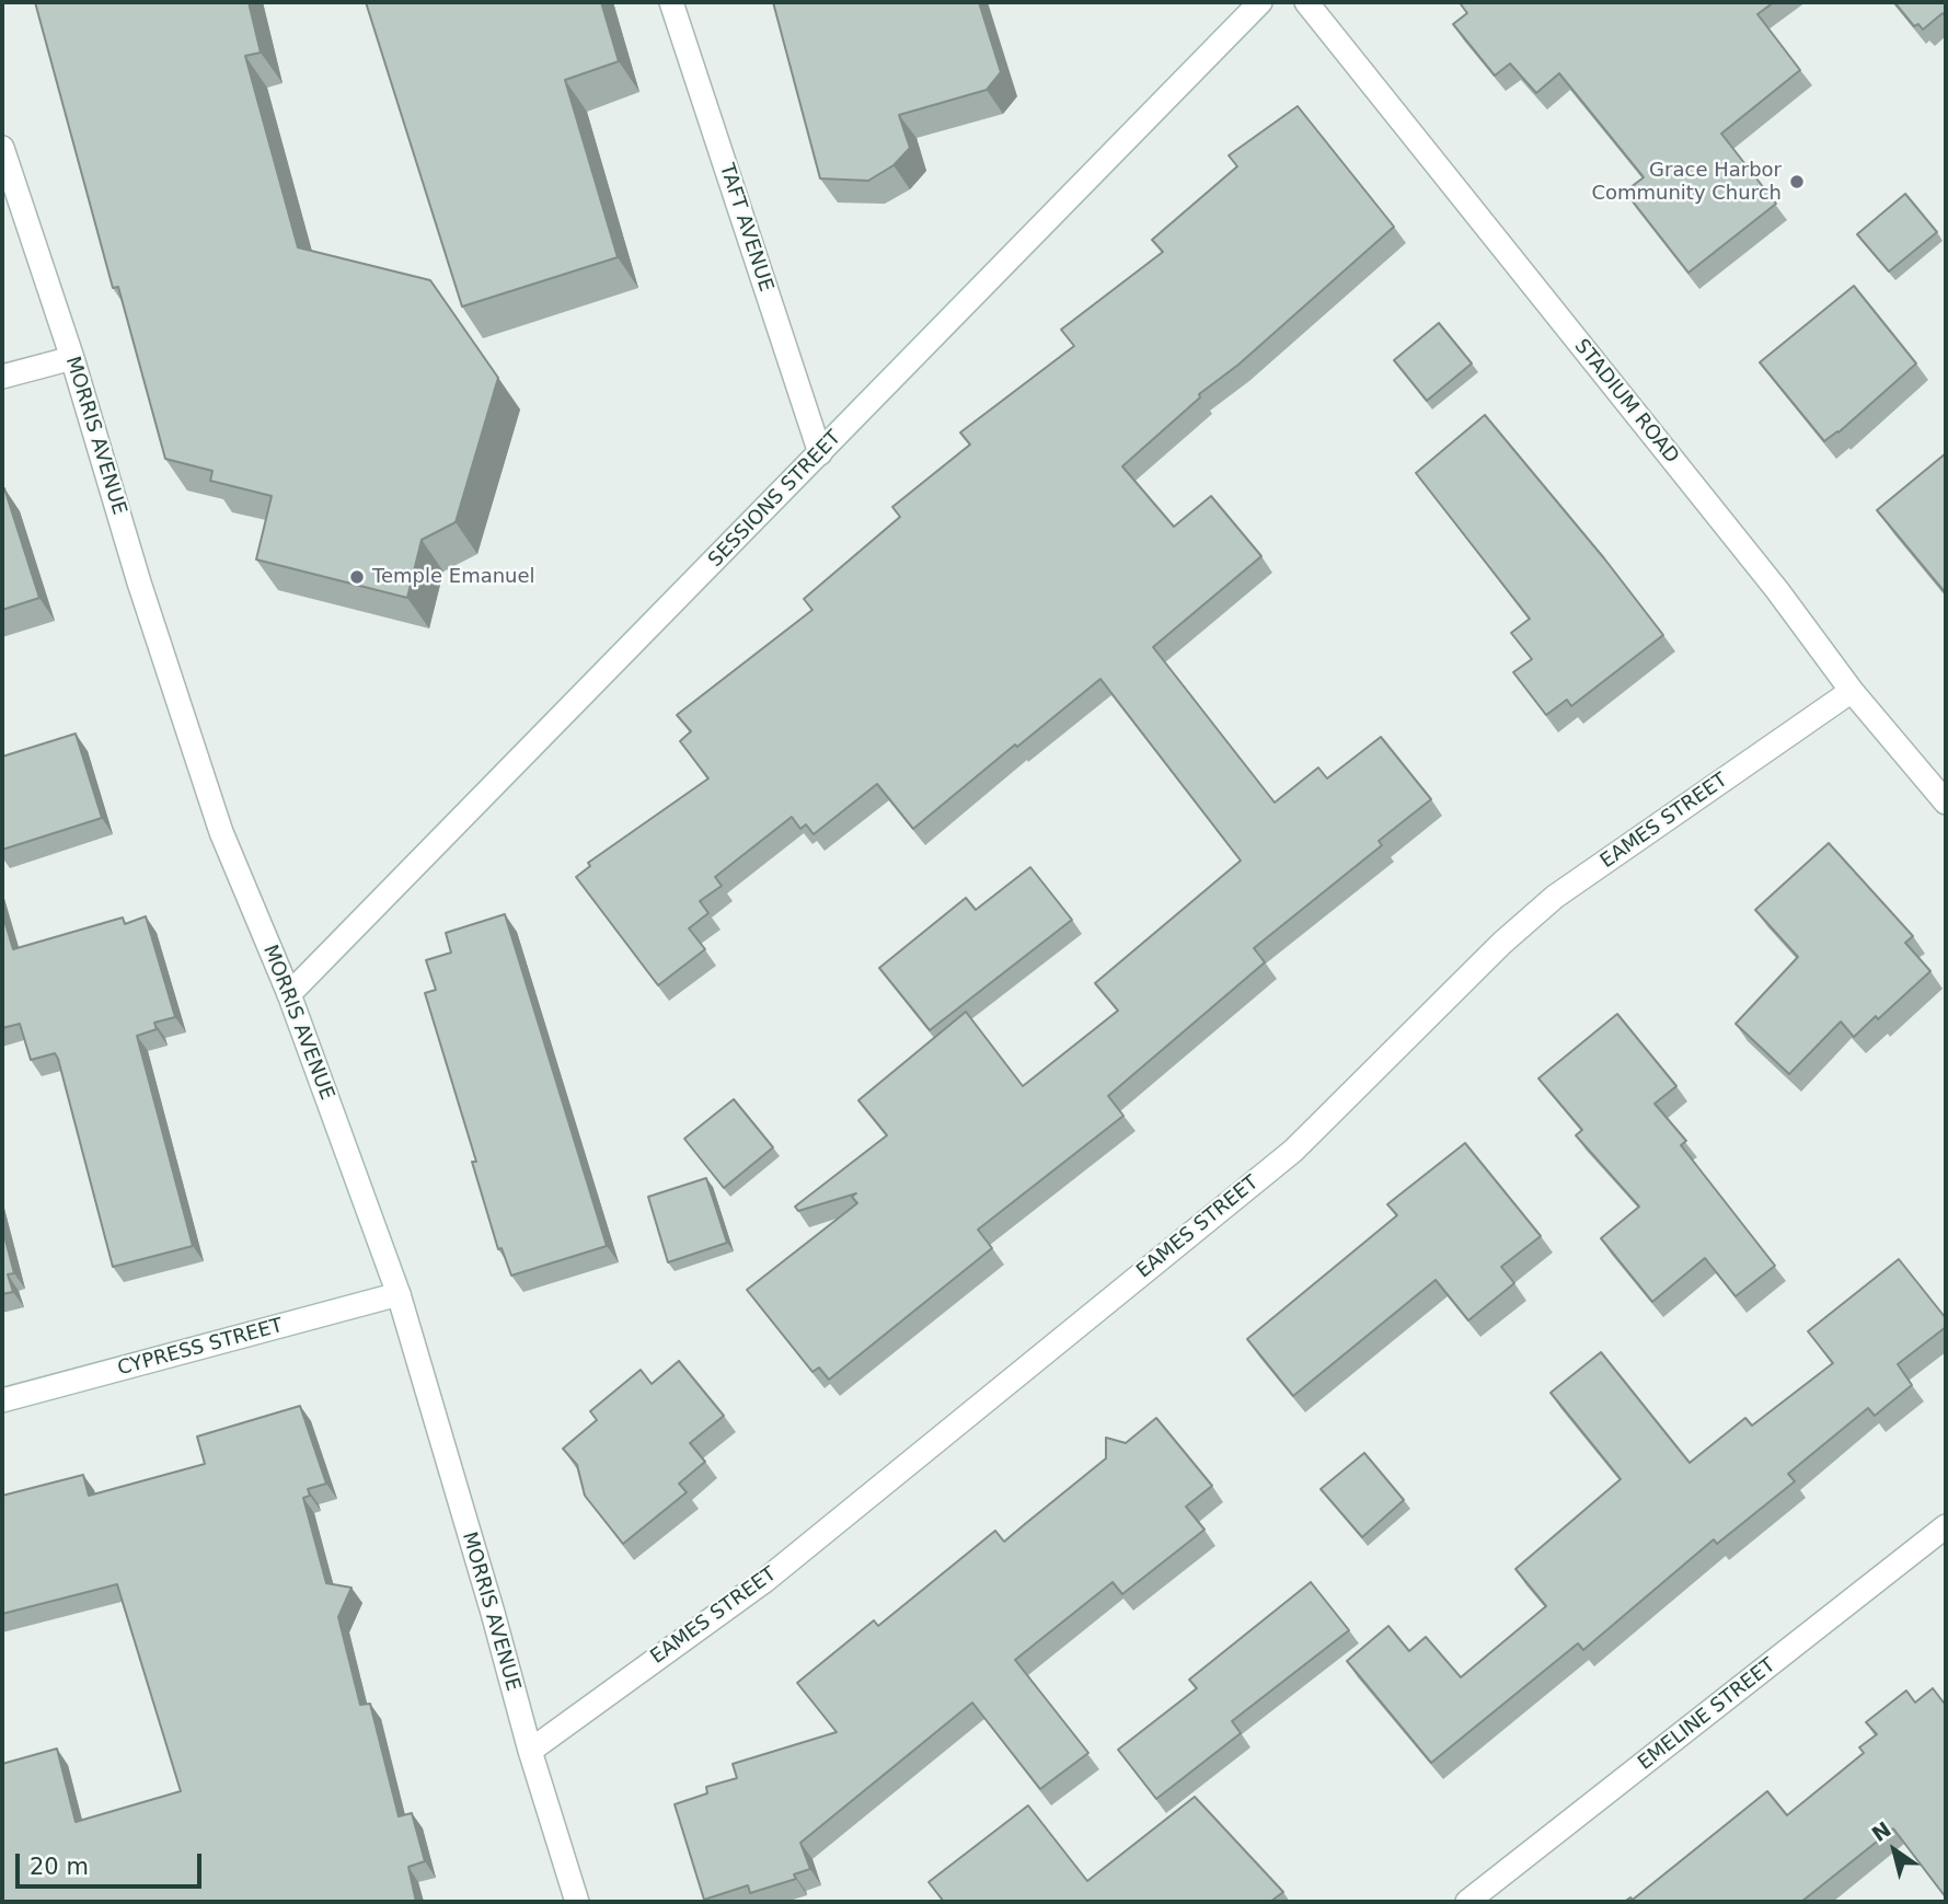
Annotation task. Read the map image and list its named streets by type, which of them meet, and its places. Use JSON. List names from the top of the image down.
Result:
{
  "streets": {
    "street": [
      "TAFT AVENUE",
      "STADIUM ROAD",
      "MORRIS AVENUE",
      "SESSIONS STREET",
      "EAMES STREET",
      "CYPRESS STREET",
      "EMELINE STREET"
    ]
  },
  "crossings": [
    ["TAFT AVENUE", "SESSIONS STREET"],
    ["STADIUM ROAD", "EAMES STREET"],
    ["MORRIS AVENUE", "SESSIONS STREET"],
    ["MORRIS AVENUE", "EAMES STREET"],
    ["MORRIS AVENUE", "CYPRESS STREET"]
  ],
  "places": ["Grace Harbor Community Church", "Temple Emanuel"],
  "scale_bar": "20 m",
  "north": "top left"
}
